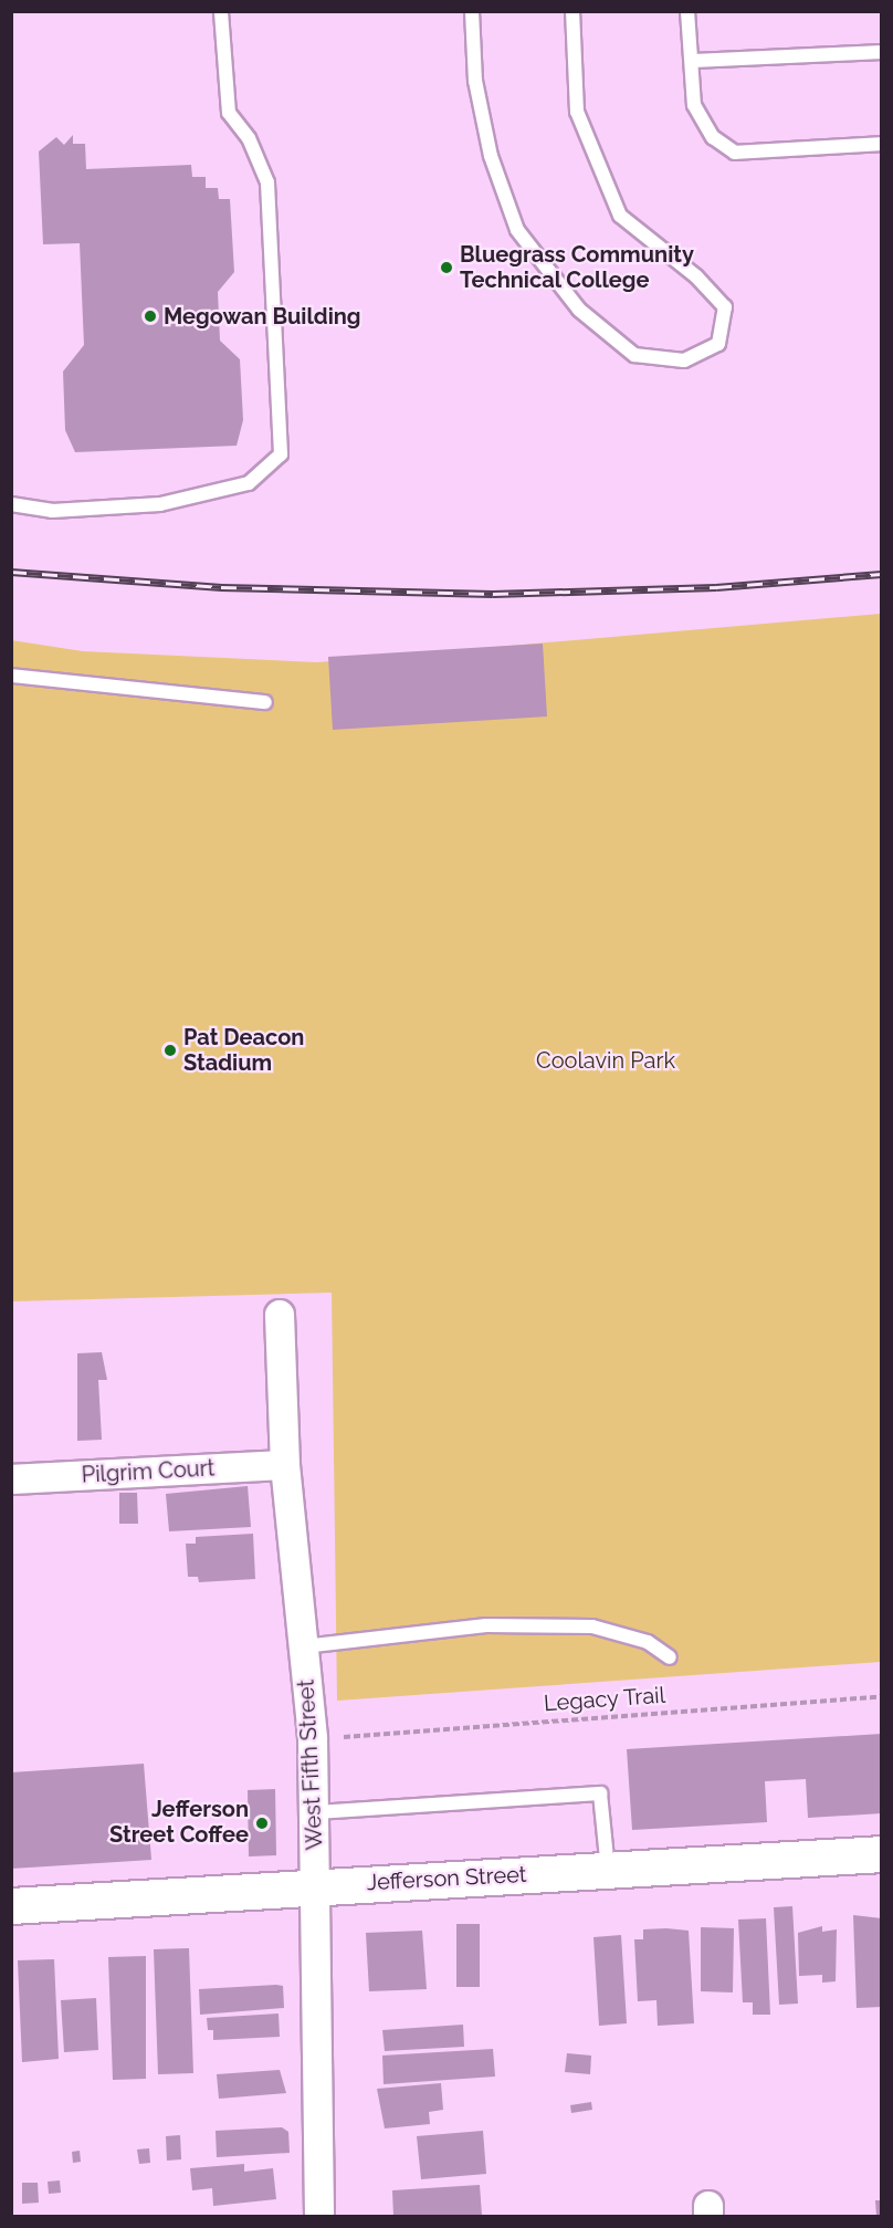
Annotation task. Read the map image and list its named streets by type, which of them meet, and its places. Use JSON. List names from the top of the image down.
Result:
{
  "streets": {
    "street": ["Pilgrim Court", "West Fifth Street", "Jefferson Street"],
    "path": ["Legacy Trail"]
  },
  "crossings": [
    ["Pilgrim Court", "West Fifth Street"],
    ["West Fifth Street", "Jefferson Street"]
  ],
  "parks": ["Coolavin Park"],
  "places": [
    "Bluegrass Community Technical College",
    "Megowan Building",
    "Pat Deacon Stadium",
    "Jefferson Street Coffee"
  ]
}
